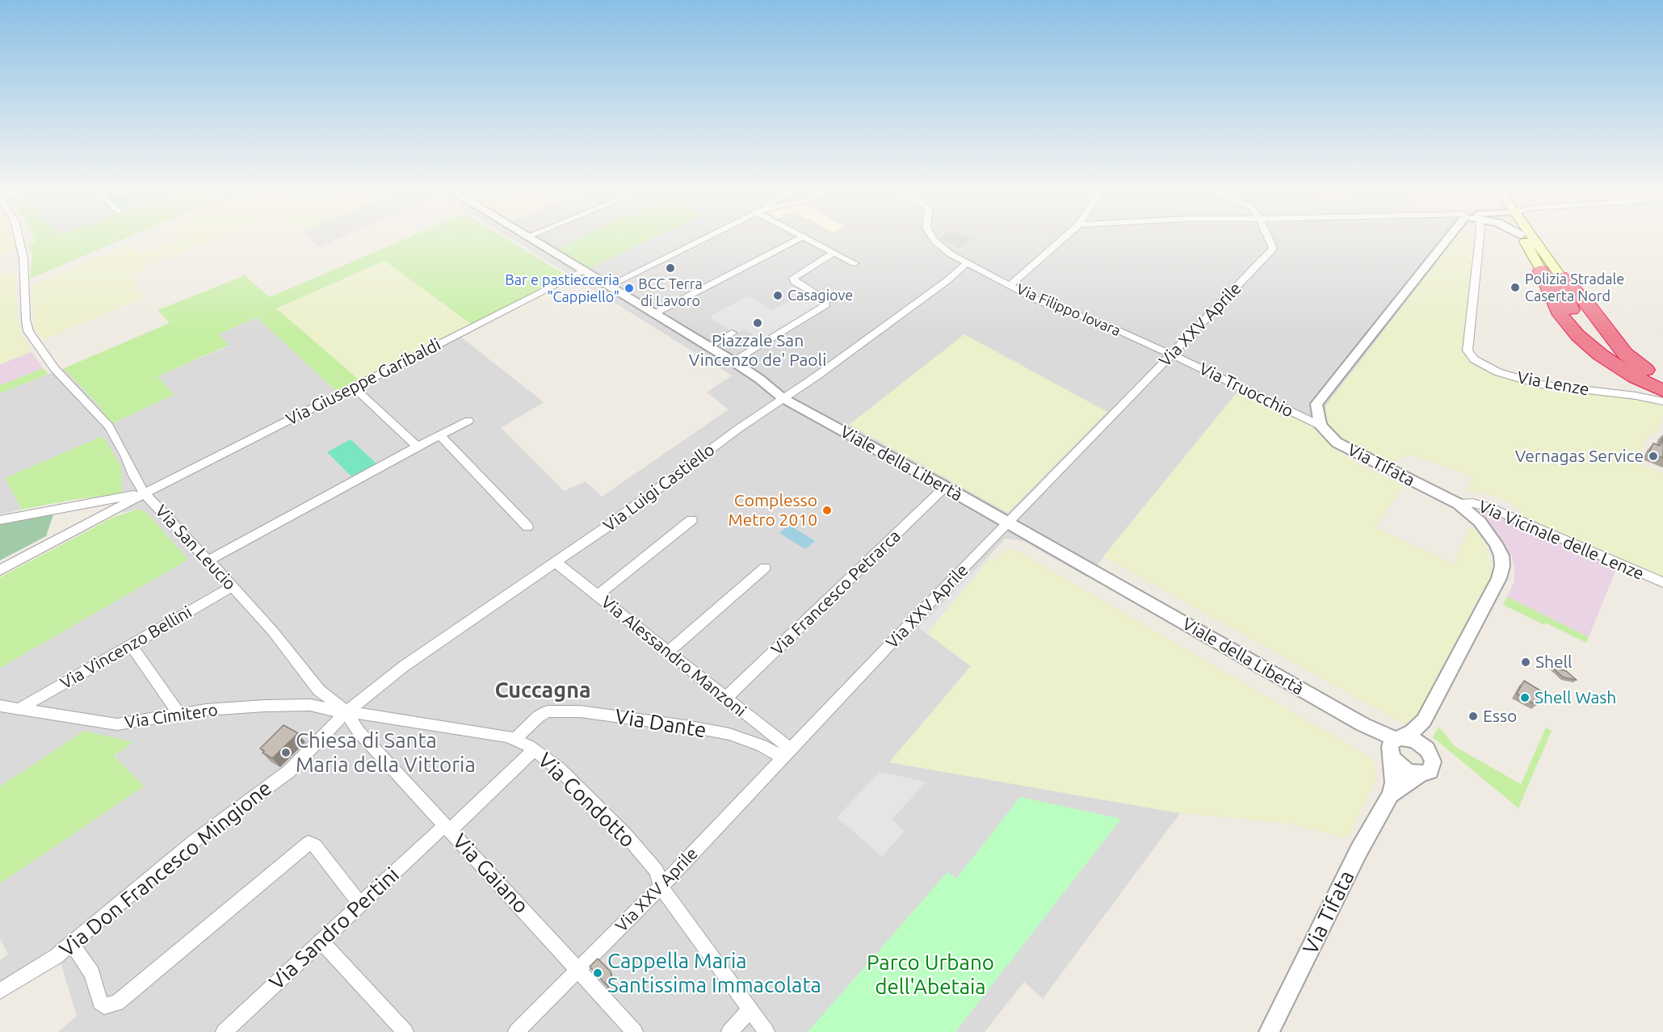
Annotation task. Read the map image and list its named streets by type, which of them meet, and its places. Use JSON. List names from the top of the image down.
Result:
{
  "streets": {
    "street": [
      "Via Filippo Iovara",
      "Via XXV Aprile",
      "Via Giuseppe Garibaldi",
      "Via Lenze",
      "Via Truocchio",
      "Viale della Libertà",
      "Via Tifata",
      "Via Luigi Castiello",
      "Via Vicinale delle Lenze",
      "Via San Leucio",
      "Via Francesco Petrarca",
      "Via Vincenzo Bellini",
      "Via Alessandro Manzoni",
      "Via Cimitero",
      "Via Dante",
      "Via Condotto",
      "Via Don Francesco Mingione",
      "Via Gaiano",
      "Via Sandro Pertini"
    ]
  },
  "crossings": [
    ["Via Filippo Iovara", "Via XXV Aprile"],
    ["Via Filippo Iovara", "Via Truocchio"],
    ["Via Filippo Iovara", "Via Luigi Castiello"],
    ["Via XXV Aprile", "Via Truocchio"],
    ["Via XXV Aprile", "Viale della Libertà"],
    ["Via XXV Aprile", "Via Alessandro Manzoni"],
    ["Via XXV Aprile", "Via Dante"],
    ["Via XXV Aprile", "Via Condotto"],
    ["Via XXV Aprile", "Via Gaiano"],
    ["Via Giuseppe Garibaldi", "Viale della Libertà"],
    ["Via Giuseppe Garibaldi", "Via San Leucio"],
    ["Via Truocchio", "Via Tifata"],
    ["Viale della Libertà", "Via Tifata"],
    ["Viale della Libertà", "Via Luigi Castiello"],
    ["Viale della Libertà", "Via Francesco Petrarca"],
    ["Via Tifata", "Via Vicinale delle Lenze"],
    ["Via Luigi Castiello", "Via San Leucio"],
    ["Via Luigi Castiello", "Via Alessandro Manzoni"],
    ["Via Luigi Castiello", "Via Cimitero"],
    ["Via Luigi Castiello", "Via Condotto"],
    ["Via Luigi Castiello", "Via Don Francesco Mingione"],
    ["Via Luigi Castiello", "Via Gaiano"],
    ["Via San Leucio", "Via Vincenzo Bellini"],
    ["Via San Leucio", "Via Cimitero"],
    ["Via San Leucio", "Via Condotto"],
    ["Via San Leucio", "Via Don Francesco Mingione"],
    ["Via San Leucio", "Via Gaiano"],
    ["Via Francesco Petrarca", "Via Alessandro Manzoni"],
    ["Via Vincenzo Bellini", "Via Cimitero"],
    ["Via Alessandro Manzoni", "Via Dante"],
    ["Via Cimitero", "Via Condotto"],
    ["Via Cimitero", "Via Don Francesco Mingione"],
    ["Via Cimitero", "Via Gaiano"],
    ["Via Dante", "Via Condotto"],
    ["Via Condotto", "Via Don Francesco Mingione"],
    ["Via Condotto", "Via Gaiano"],
    ["Via Condotto", "Via Sandro Pertini"],
    ["Via Don Francesco Mingione", "Via Gaiano"],
    ["Via Gaiano", "Via Sandro Pertini"]
  ],
  "districts": ["Cuccagna"],
  "parks": ["Parco Urbano dell'Abetaia"],
  "places": [
    "BCC Terra di Lavoro",
    "Polizia Stradale Caserta Nord",
    "Bar e pastiecceria \"Cappiello\"",
    "Casagiove",
    "Piazzale San Vincenzo de' Paoli",
    "Vernagas Service",
    "Complesso Metro 2010",
    "Shell",
    "Shell Wash",
    "Esso",
    "Chiesa di Santa Maria della Vittoria",
    "Cappella Maria Santissima Immacolata"
  ]
}
